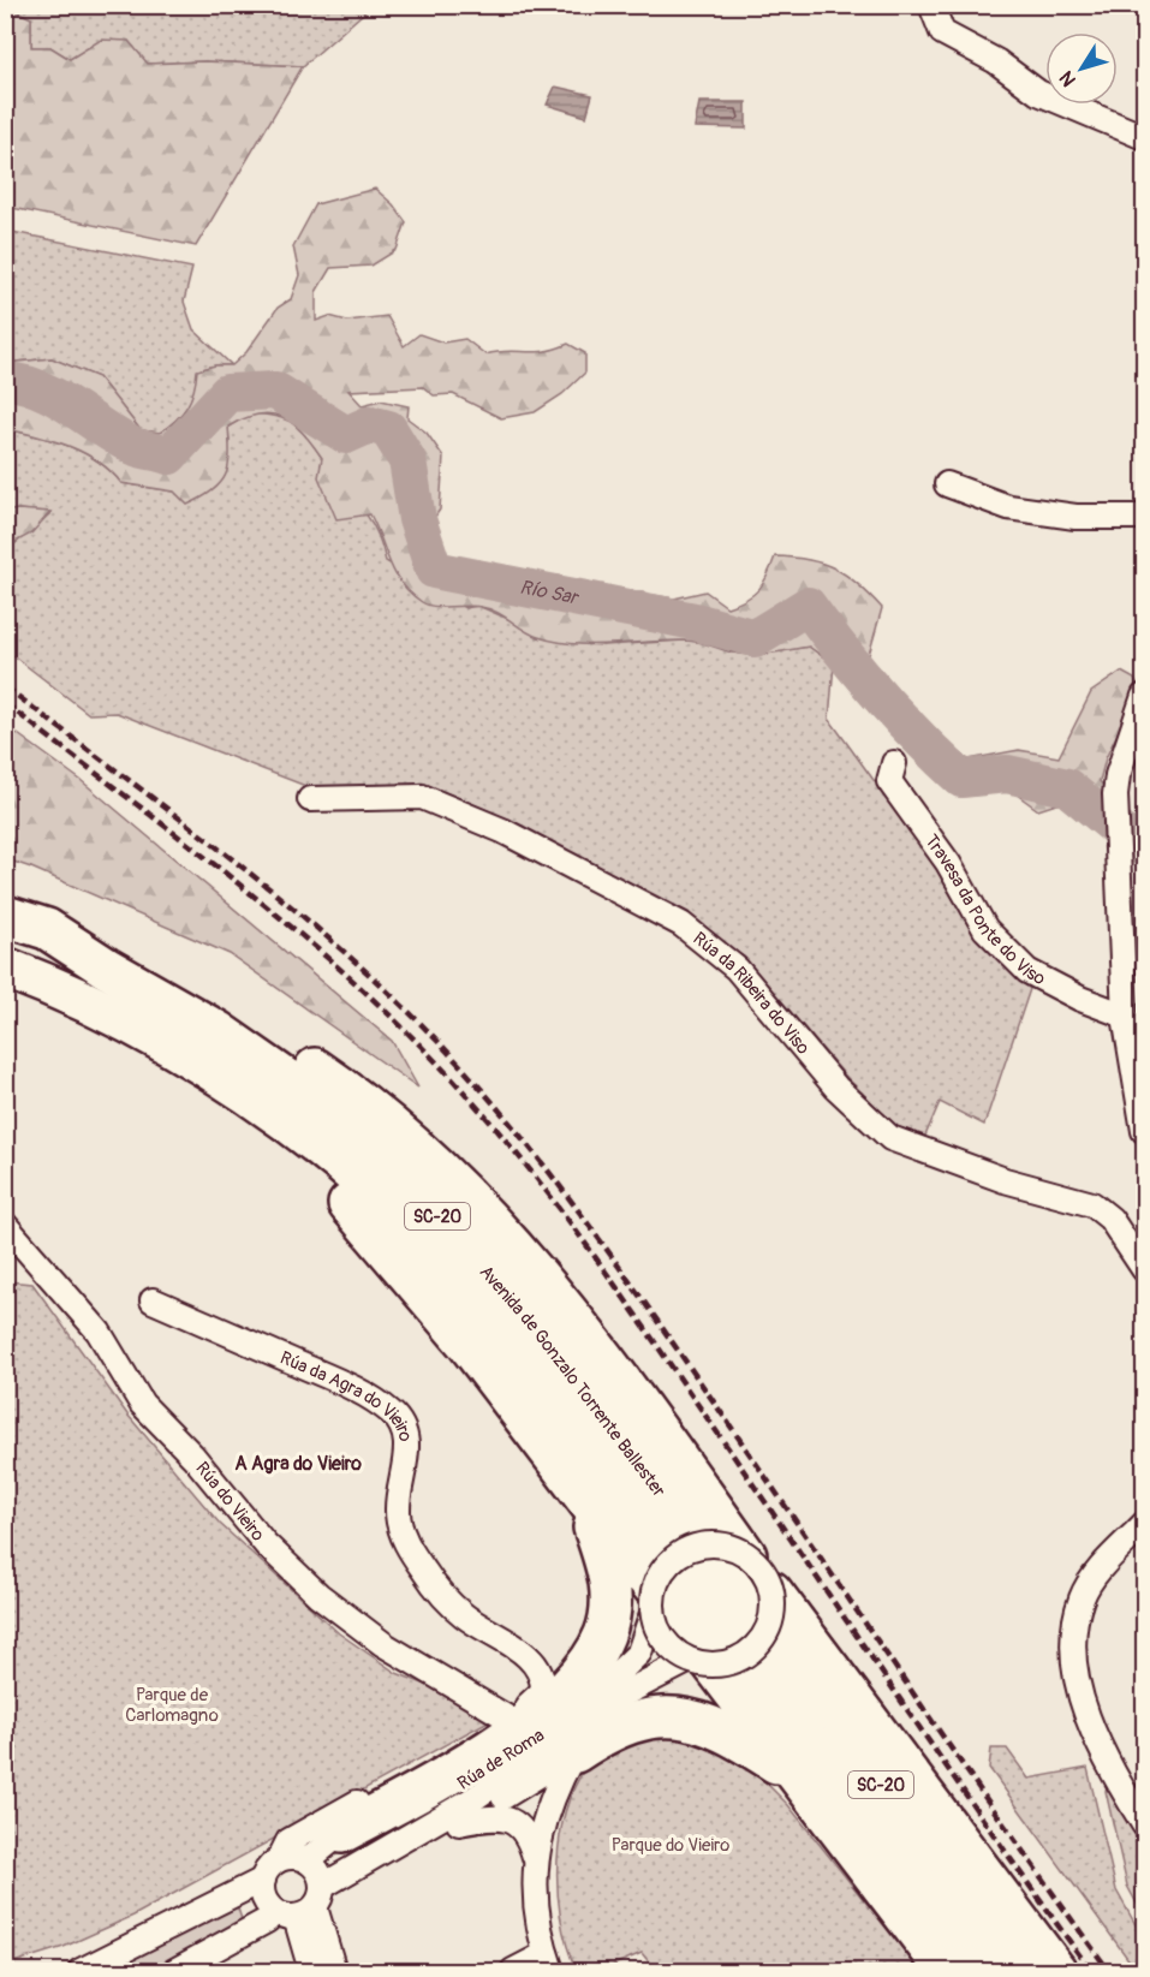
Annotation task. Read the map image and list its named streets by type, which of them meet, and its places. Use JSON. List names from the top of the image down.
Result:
{
  "streets": {
    "highway": ["SC-20", "Avenida de Gonzalo Torrente Ballester"],
    "street": [
      "Travesa da Ponte do Viso",
      "Rúa da Ribeira do Viso",
      "Rúa da Agra do Vieiro",
      "Rúa do Vieiro",
      "Rúa de Roma"
    ]
  },
  "crossings": [
    ["Rúa da Agra do Vieiro", "Rúa do Vieiro"],
    ["Rúa da Agra do Vieiro", "Rúa de Roma"],
    ["Rúa do Vieiro", "Rúa de Roma"]
  ],
  "districts": ["A Agra do Vieiro"],
  "water": ["Río Sar"],
  "parks": ["Parque de Carlomagno", "Parque do Vieiro"],
  "north": "bottom left"
}
